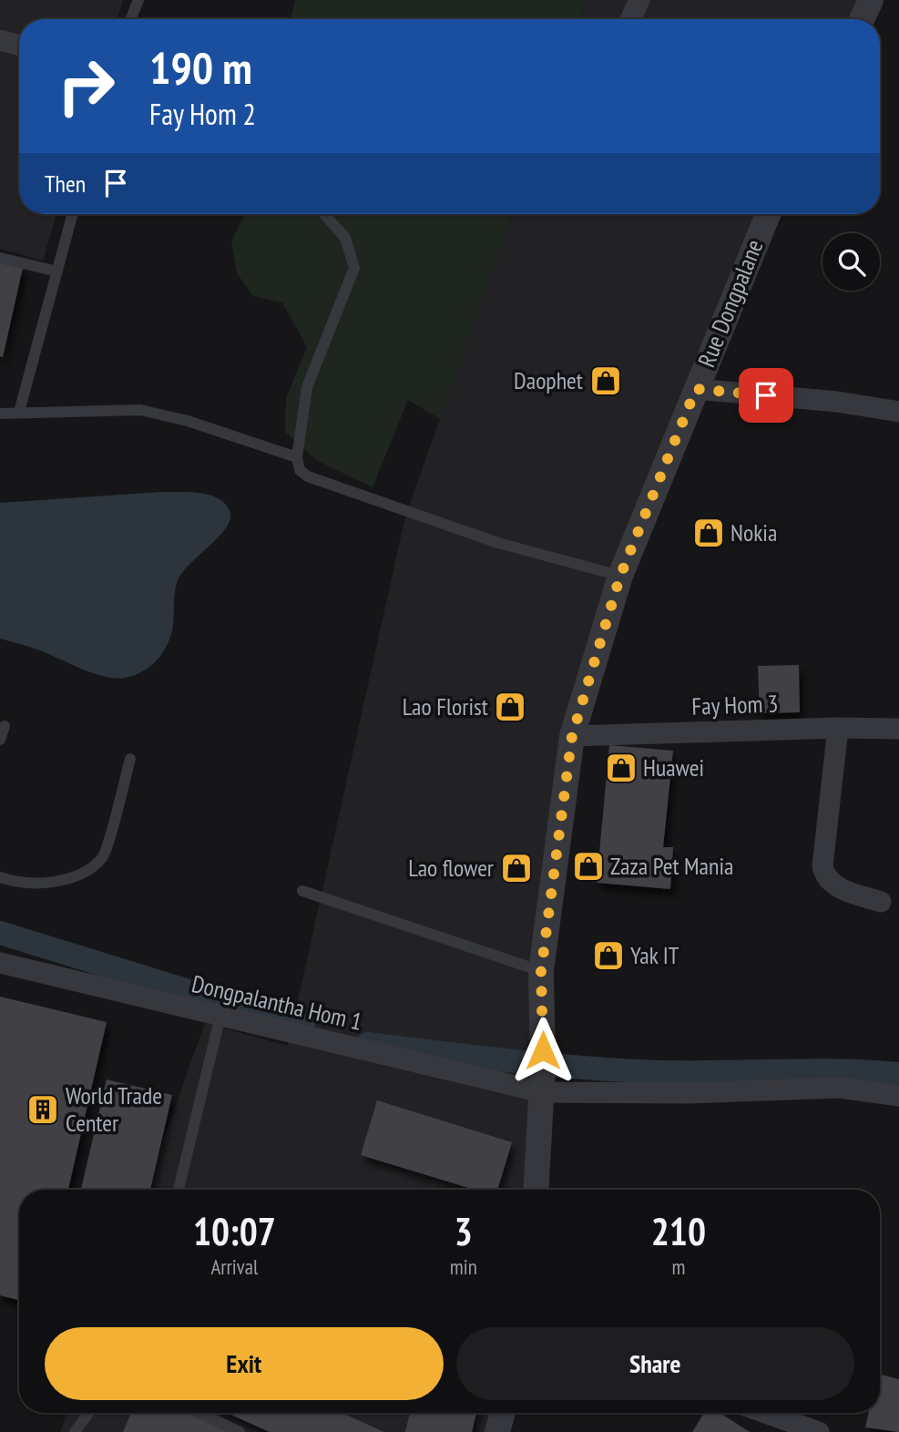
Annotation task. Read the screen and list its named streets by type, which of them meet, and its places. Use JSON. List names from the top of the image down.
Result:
{
  "streets": {
    "street": ["Rue Dongpalane", "Fay Hom 3", "Dongpalantha Hom 1"]
  },
  "crossings": [
    ["Rue Dongpalane", "Fay Hom 3"],
    ["Rue Dongpalane", "Dongpalantha Hom 1"]
  ],
  "places": {
    "shop": [
      "Daophet",
      "Nokia",
      "Lao Florist",
      "Huawei",
      "Zaza Pet Mania",
      "Lao flower",
      "Yak IT"
    ],
    "building": ["World Trade Center"]
  },
  "page": {
    "turn": ["190 m", "Fay Hom 2"],
    "then": "Then",
    "eta": [
      "10:07",
      "Arrival",
      "3",
      "min",
      "210",
      "m"
    ],
    "buttons": ["Exit", "Share"]
  }
}
